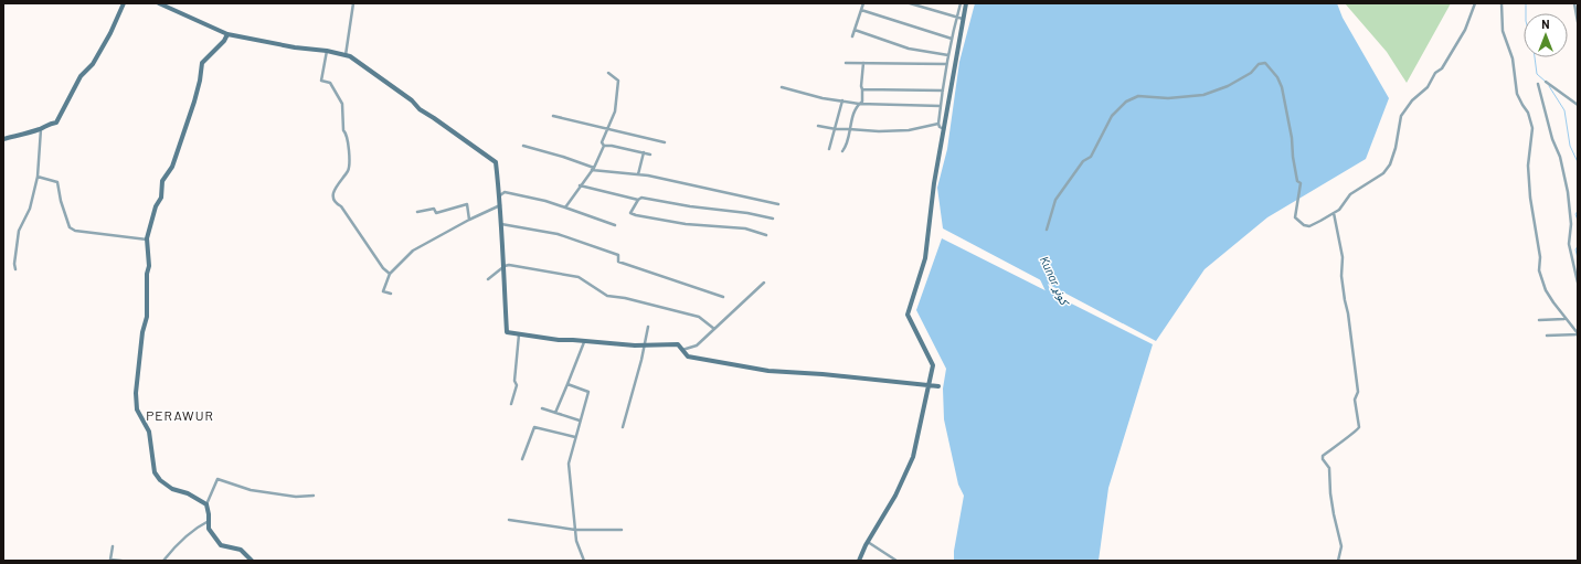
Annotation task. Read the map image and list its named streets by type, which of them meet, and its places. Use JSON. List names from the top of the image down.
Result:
{
  "districts": ["PERAWUR"],
  "water": ["Kunar کونړ"],
  "north": "top"
}
